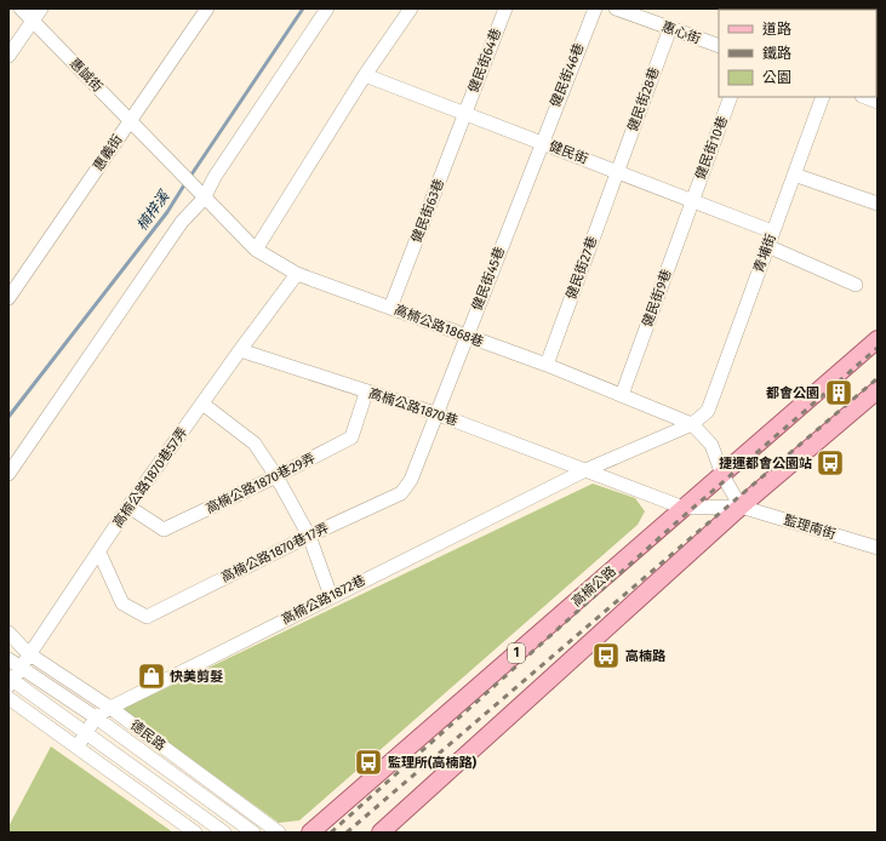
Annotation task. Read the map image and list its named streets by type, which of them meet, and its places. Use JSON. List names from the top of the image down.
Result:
{
  "streets": {
    "main road": ["高楠公路", "1"],
    "street": [
      "惠心街",
      "健民街64巷",
      "惠誠街",
      "健民街46巷",
      "健民街28巷",
      "健民街10巷",
      "惠義街",
      "健民街",
      "健民街63巷",
      "青埔街",
      "健民街27巷",
      "健民街45巷",
      "健民街9巷",
      "高楠公路1868巷",
      "高楠公路1870巷",
      "高楠公路1870巷57弄",
      "高楠公路1870巷29弄",
      "監理南街",
      "高楠公路1870巷17弄",
      "高楠公路1872巷",
      "德民路"
    ]
  },
  "crossings": [
    ["惠心街", "健民街28巷"],
    ["健民街64巷", "健民街"],
    ["健民街64巷", "健民街63巷"],
    ["惠誠街", "惠義街"],
    ["惠誠街", "高楠公路1868巷"],
    ["健民街46巷", "健民街"],
    ["健民街46巷", "健民街45巷"],
    ["健民街28巷", "健民街"],
    ["健民街28巷", "健民街27巷"],
    ["健民街10巷", "健民街"],
    ["健民街10巷", "健民街9巷"],
    ["健民街", "健民街63巷"],
    ["健民街", "青埔街"],
    ["健民街", "健民街27巷"],
    ["健民街", "健民街45巷"],
    ["健民街", "健民街9巷"],
    ["健民街63巷", "高楠公路1868巷"],
    ["青埔街", "高楠公路1872巷"],
    ["健民街27巷", "高楠公路1868巷"],
    ["健民街45巷", "高楠公路1868巷"],
    ["健民街45巷", "高楠公路1870巷"],
    ["健民街45巷", "高楠公路1870巷17弄"],
    ["健民街9巷", "高楠公路1868巷"],
    ["高楠公路1868巷", "高楠公路1870巷57弄"],
    ["高楠公路1868巷", "高楠公路1872巷"],
    ["高楠公路1870巷", "高楠公路1870巷57弄"],
    ["高楠公路1870巷", "高楠公路1870巷29弄"],
    ["高楠公路1870巷", "監理南街"],
    ["高楠公路1870巷", "高楠公路1870巷17弄"],
    ["高楠公路1870巷", "高楠公路"],
    ["高楠公路1870巷", "高楠公路1872巷"],
    ["高楠公路1870巷57弄", "高楠公路1870巷29弄"],
    ["高楠公路1870巷57弄", "高楠公路1870巷17弄"],
    ["高楠公路1870巷57弄", "德民路"],
    ["監理南街", "高楠公路"],
    ["高楠公路1872巷", "德民路"]
  ],
  "water": ["楠梓溪"],
  "places": {
    "building": ["都會公園"],
    "bus stop": ["捷運都會公園站", "高楠路", "監理所(高楠路)"],
    "shop": ["快美剪髮"]
  },
  "legend": ["道路", "鐵路", "公園"]
}
